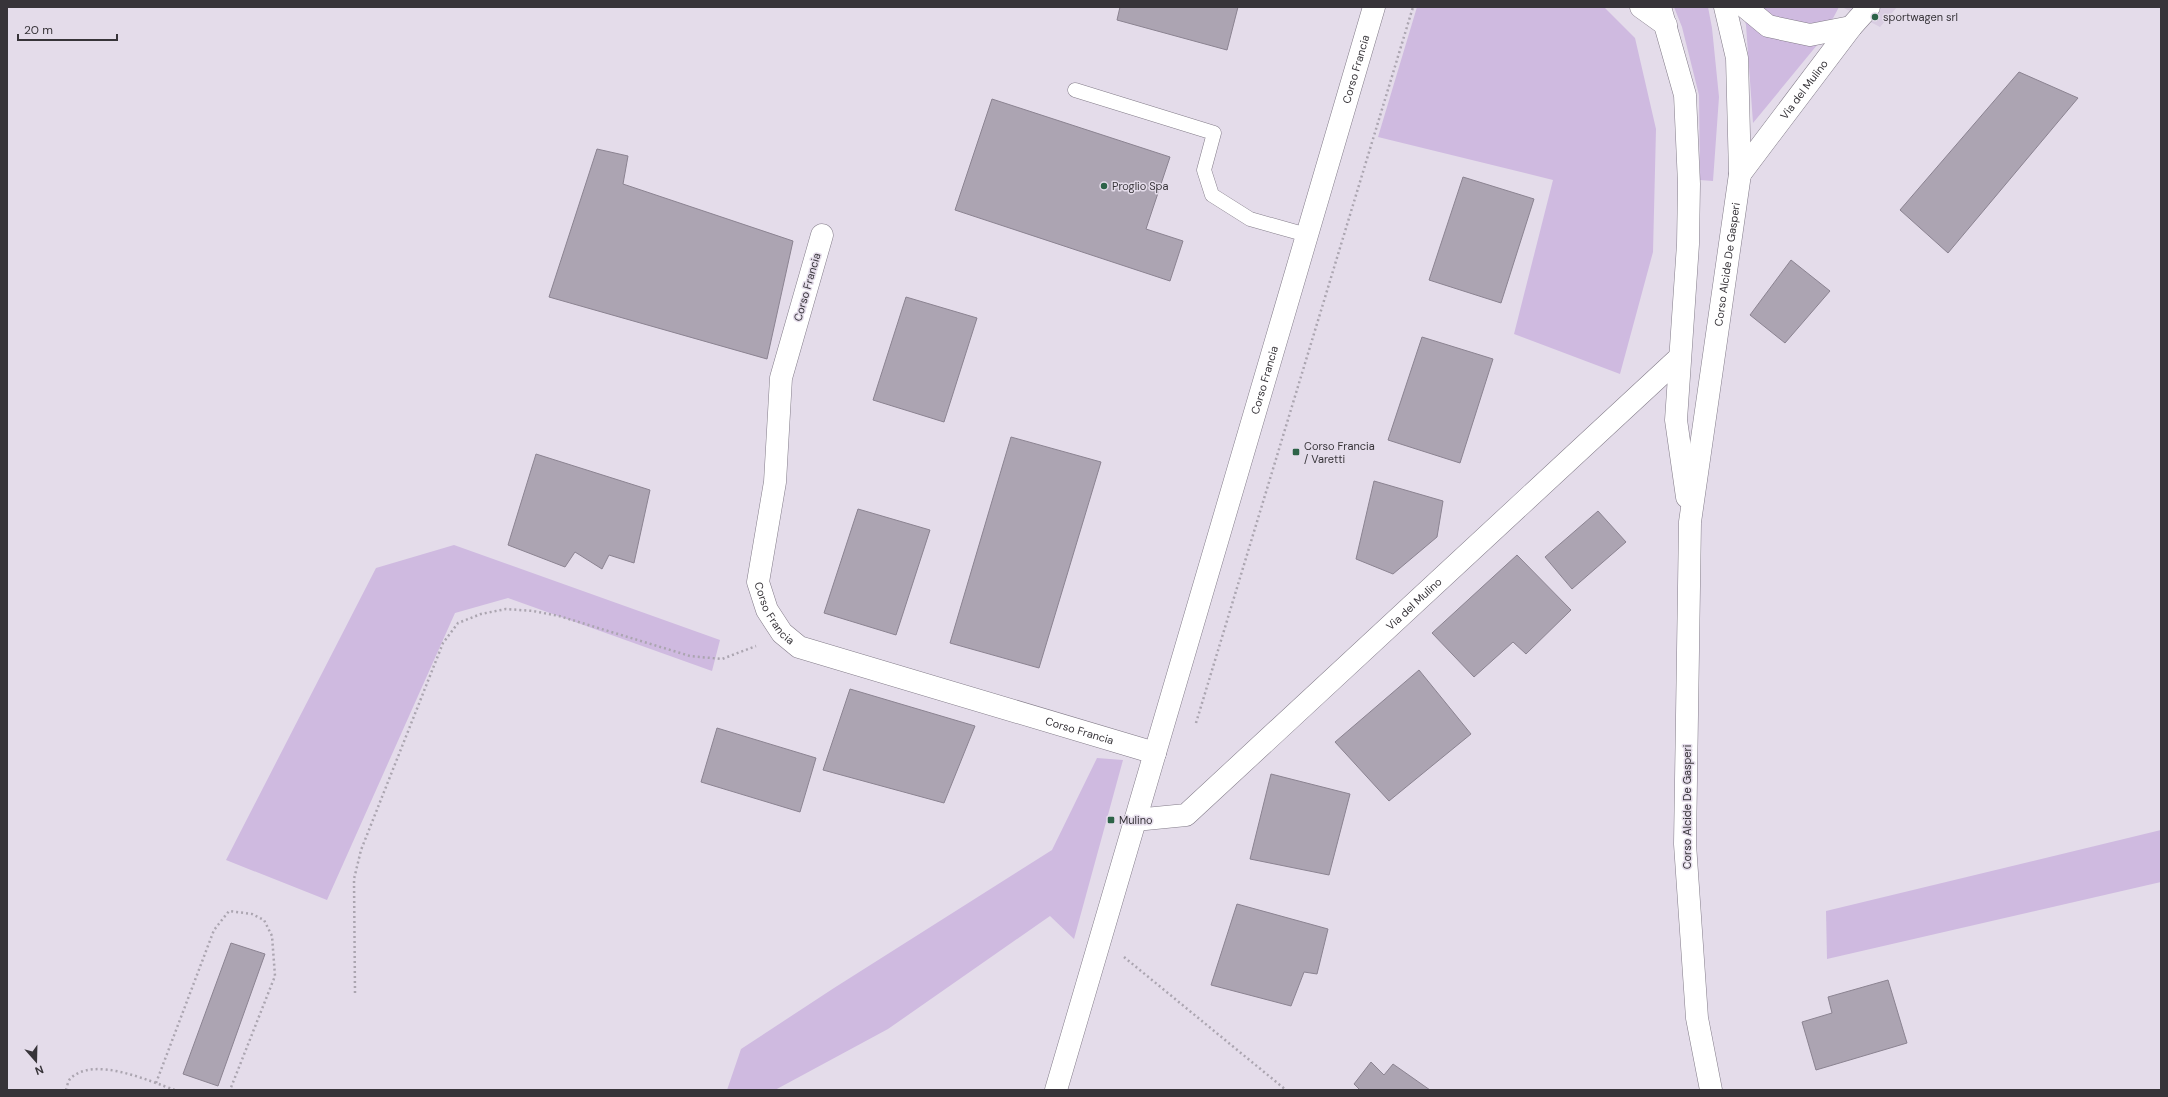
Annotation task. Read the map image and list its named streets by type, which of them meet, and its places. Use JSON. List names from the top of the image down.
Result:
{
  "streets": {
    "main road": ["Corso Francia", "Via del Mulino", "Corso Alcide De Gasperi"]
  },
  "crossings": [
    ["Corso Francia", "Via del Mulino"],
    ["Via del Mulino", "Corso Alcide De Gasperi"]
  ],
  "places": {
    "other": ["sportwagen srl", "Proglio Spa"],
    "transit": ["Corso Francia / Varetti", "Mulino"]
  },
  "scale_bar": "20 m",
  "north": "bottom"
}
